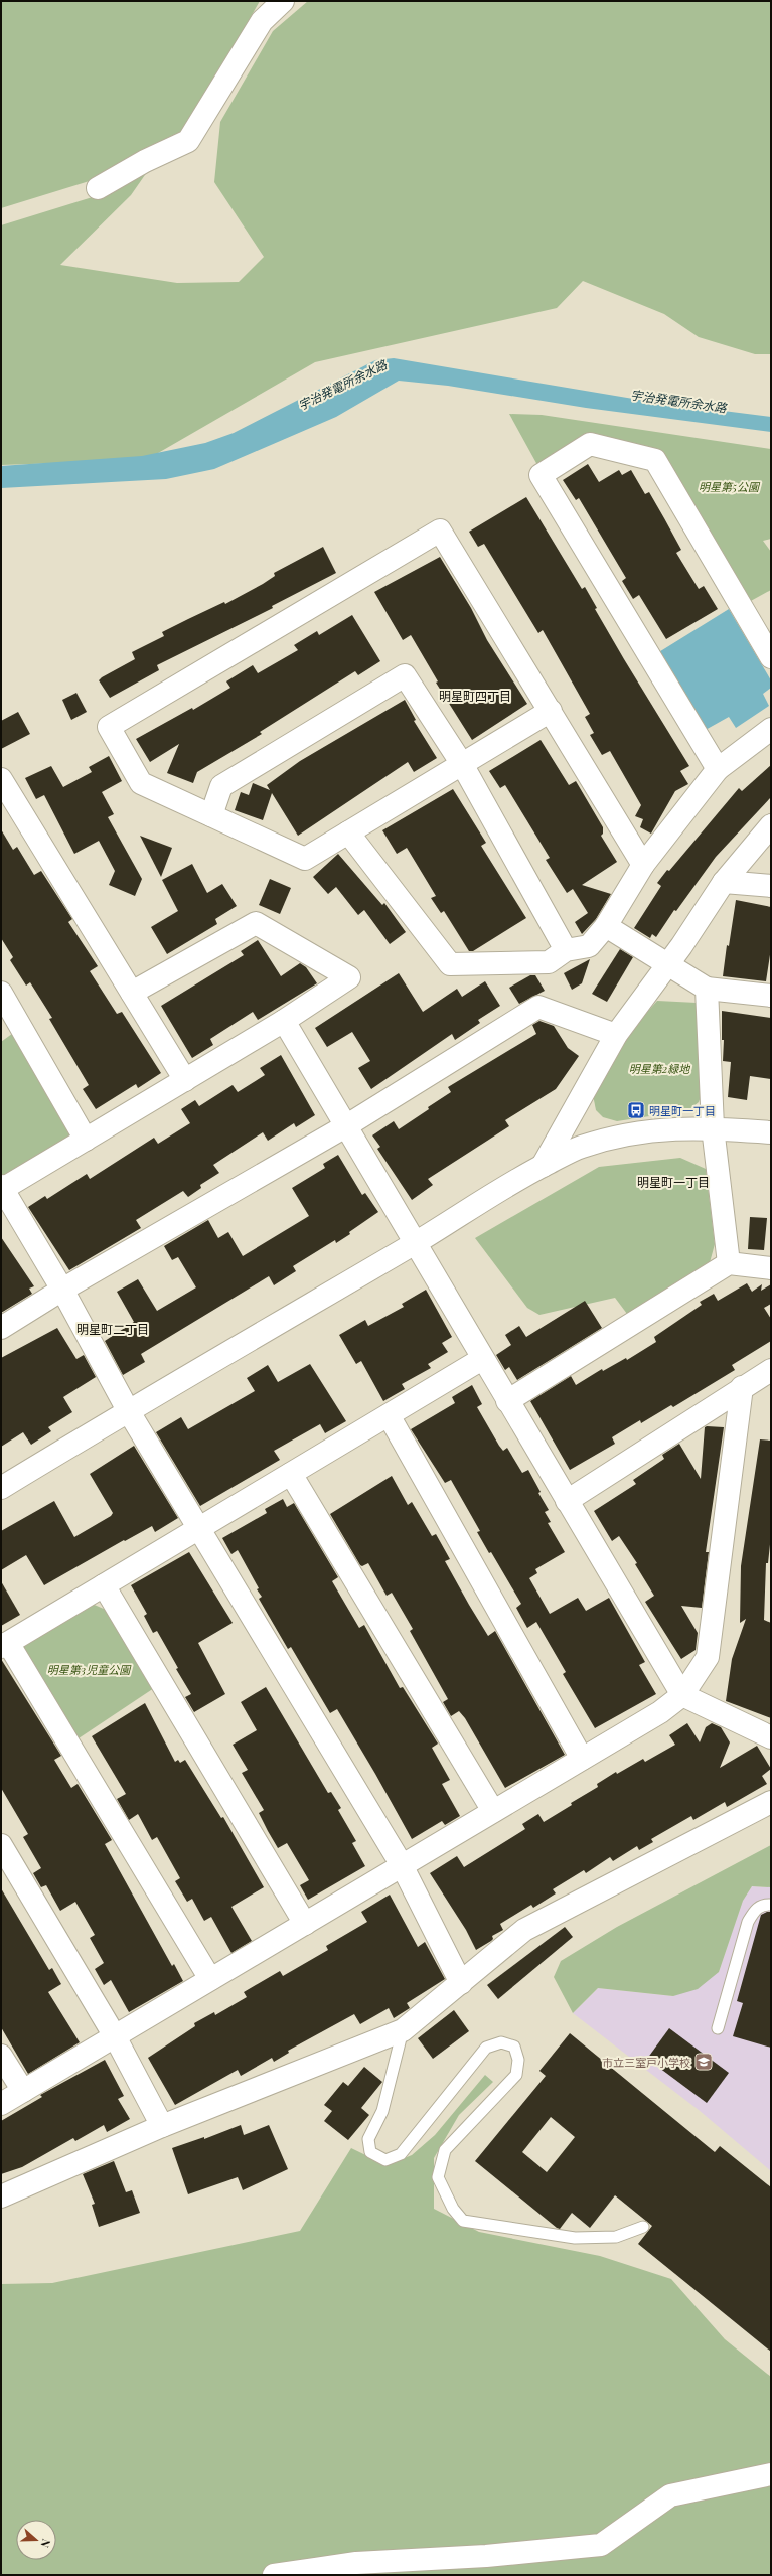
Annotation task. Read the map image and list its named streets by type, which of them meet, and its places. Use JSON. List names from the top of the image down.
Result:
{
  "districts": ["明星町四丁目", "明星町一丁目", "明星町二丁目"],
  "water": ["宇治発電所余水路"],
  "parks": ["明星第5公園", "明星第2緑地", "明星第3児童公園"],
  "places": {
    "bus stop": ["明星町一丁目"],
    "school or university": ["市立三室戸小学校"]
  },
  "north": "right"
}
